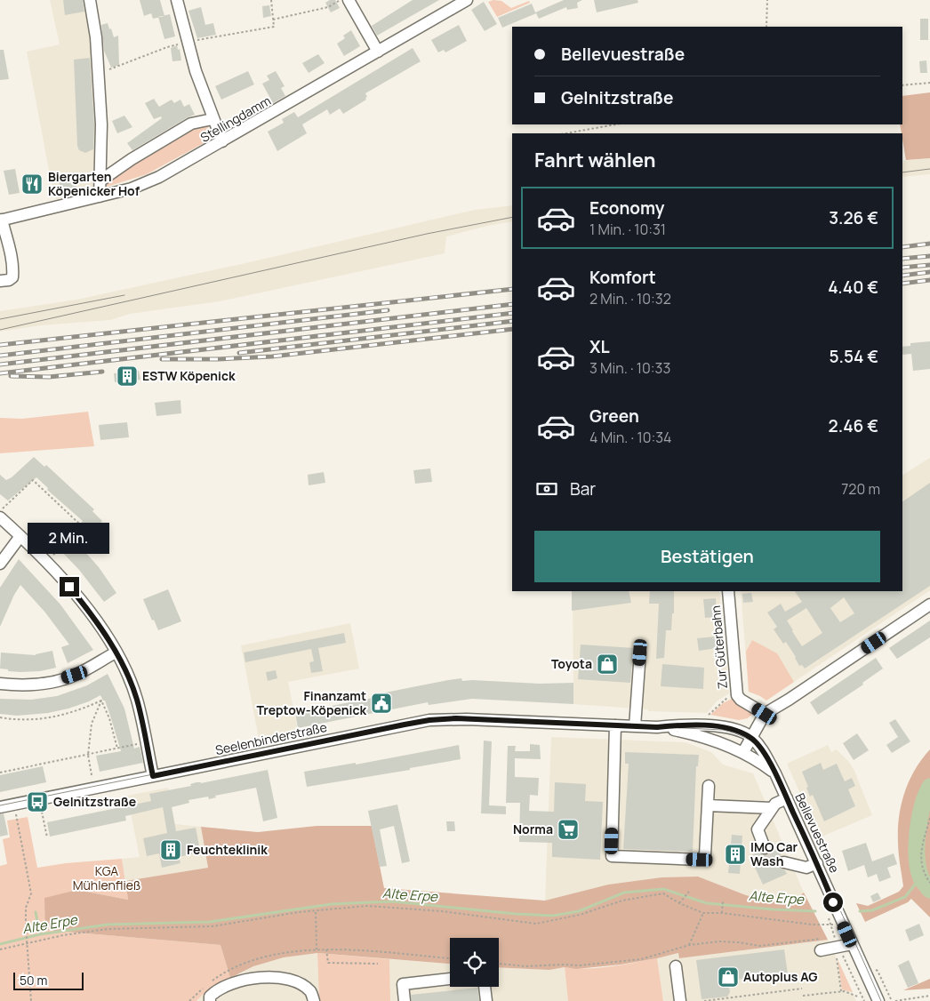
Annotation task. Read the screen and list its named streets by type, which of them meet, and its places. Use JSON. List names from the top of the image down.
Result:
{
  "streets": {
    "street": [
      "Stellingdamm",
      "Zur Güterbahn",
      "Seelenbinderstraße",
      "Bellevuestraße"
    ]
  },
  "crossings": [
    ["Seelenbinderstraße", "Bellevuestraße"]
  ],
  "water": ["Alte Erpe"],
  "parks": ["KGA Mühlenfließ"],
  "places": {
    "restaurant": ["Biergarten Köpenicker Hof"],
    "building": ["ESTW Köpenick", "Feuchteklinik", "IMO Car Wash"],
    "shop": ["Toyota", "Autoplus AG"],
    "public building": ["Finanzamt Treptow-Köpenick"],
    "bus stop": ["Gelnitzstraße"],
    "supermarket": ["Norma"]
  },
  "scale_bar": "50 m",
  "page": {
    "banner": ["Bellevuestraße", "Gelnitzstraße"],
    "heading": "Fahrt wählen",
    "list": [
      {
        "name": "Economy",
        "note": "1 Min. · 10:31",
        "value": "3.26 €"
      },
      {
        "name": "Komfort",
        "note": "2 Min. · 10:32",
        "value": "4.40 €"
      },
      {
        "name": "XL",
        "note": "3 Min. · 10:33",
        "value": "5.54 €"
      },
      {
        "name": "Green",
        "note": "4 Min. · 10:34",
        "value": "2.46 €"
      }
    ],
    "pay": ["Bar", "720 m"],
    "buttons": "Bestätigen",
    "bubble": "2 Min.",
    "scale": "50 m"
  }
}
